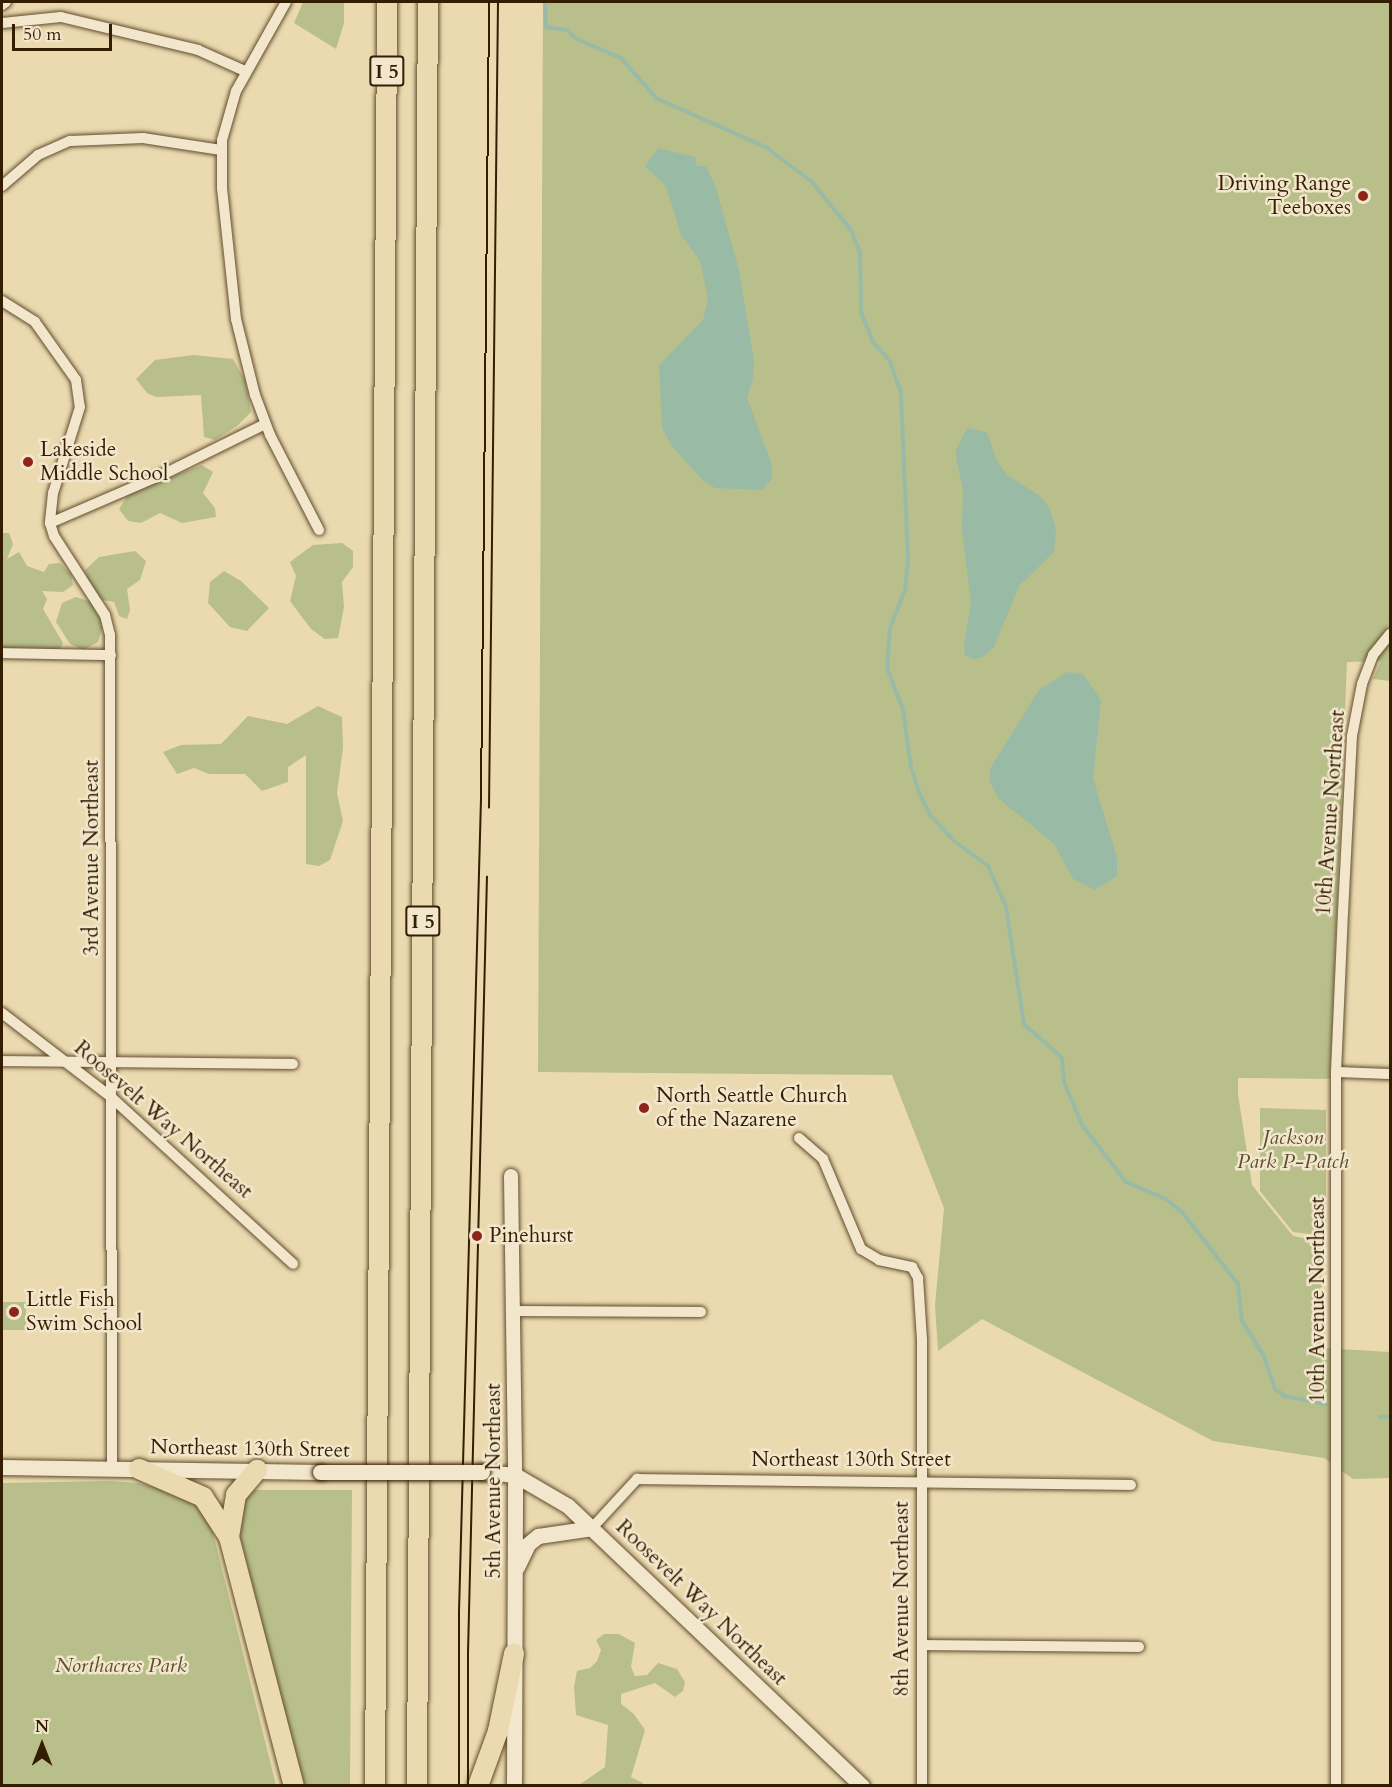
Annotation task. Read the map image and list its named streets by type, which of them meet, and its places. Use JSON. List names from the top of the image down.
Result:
{
  "streets": {
    "highway": ["I 5"],
    "main road": ["Roosevelt Way Northeast", "Northeast 130th Street", "5th Avenue Northeast"],
    "street": ["10th Avenue Northeast", "3rd Avenue Northeast", "8th Avenue Northeast"]
  },
  "crossings": [
    ["3rd Avenue Northeast", "Roosevelt Way Northeast"],
    ["3rd Avenue Northeast", "Northeast 130th Street"],
    ["Roosevelt Way Northeast", "Northeast 130th Street"],
    ["Roosevelt Way Northeast", "5th Avenue Northeast"],
    ["Northeast 130th Street", "8th Avenue Northeast"]
  ],
  "parks": ["Jackson Park P-Patch", "Northacres Park"],
  "places": [
    "Driving Range Teeboxes",
    "Lakeside Middle School",
    "North Seattle Church of the Nazarene",
    "Pinehurst",
    "Little Fish Swim School"
  ],
  "scale_bar": "50 m",
  "north": "top"
}
